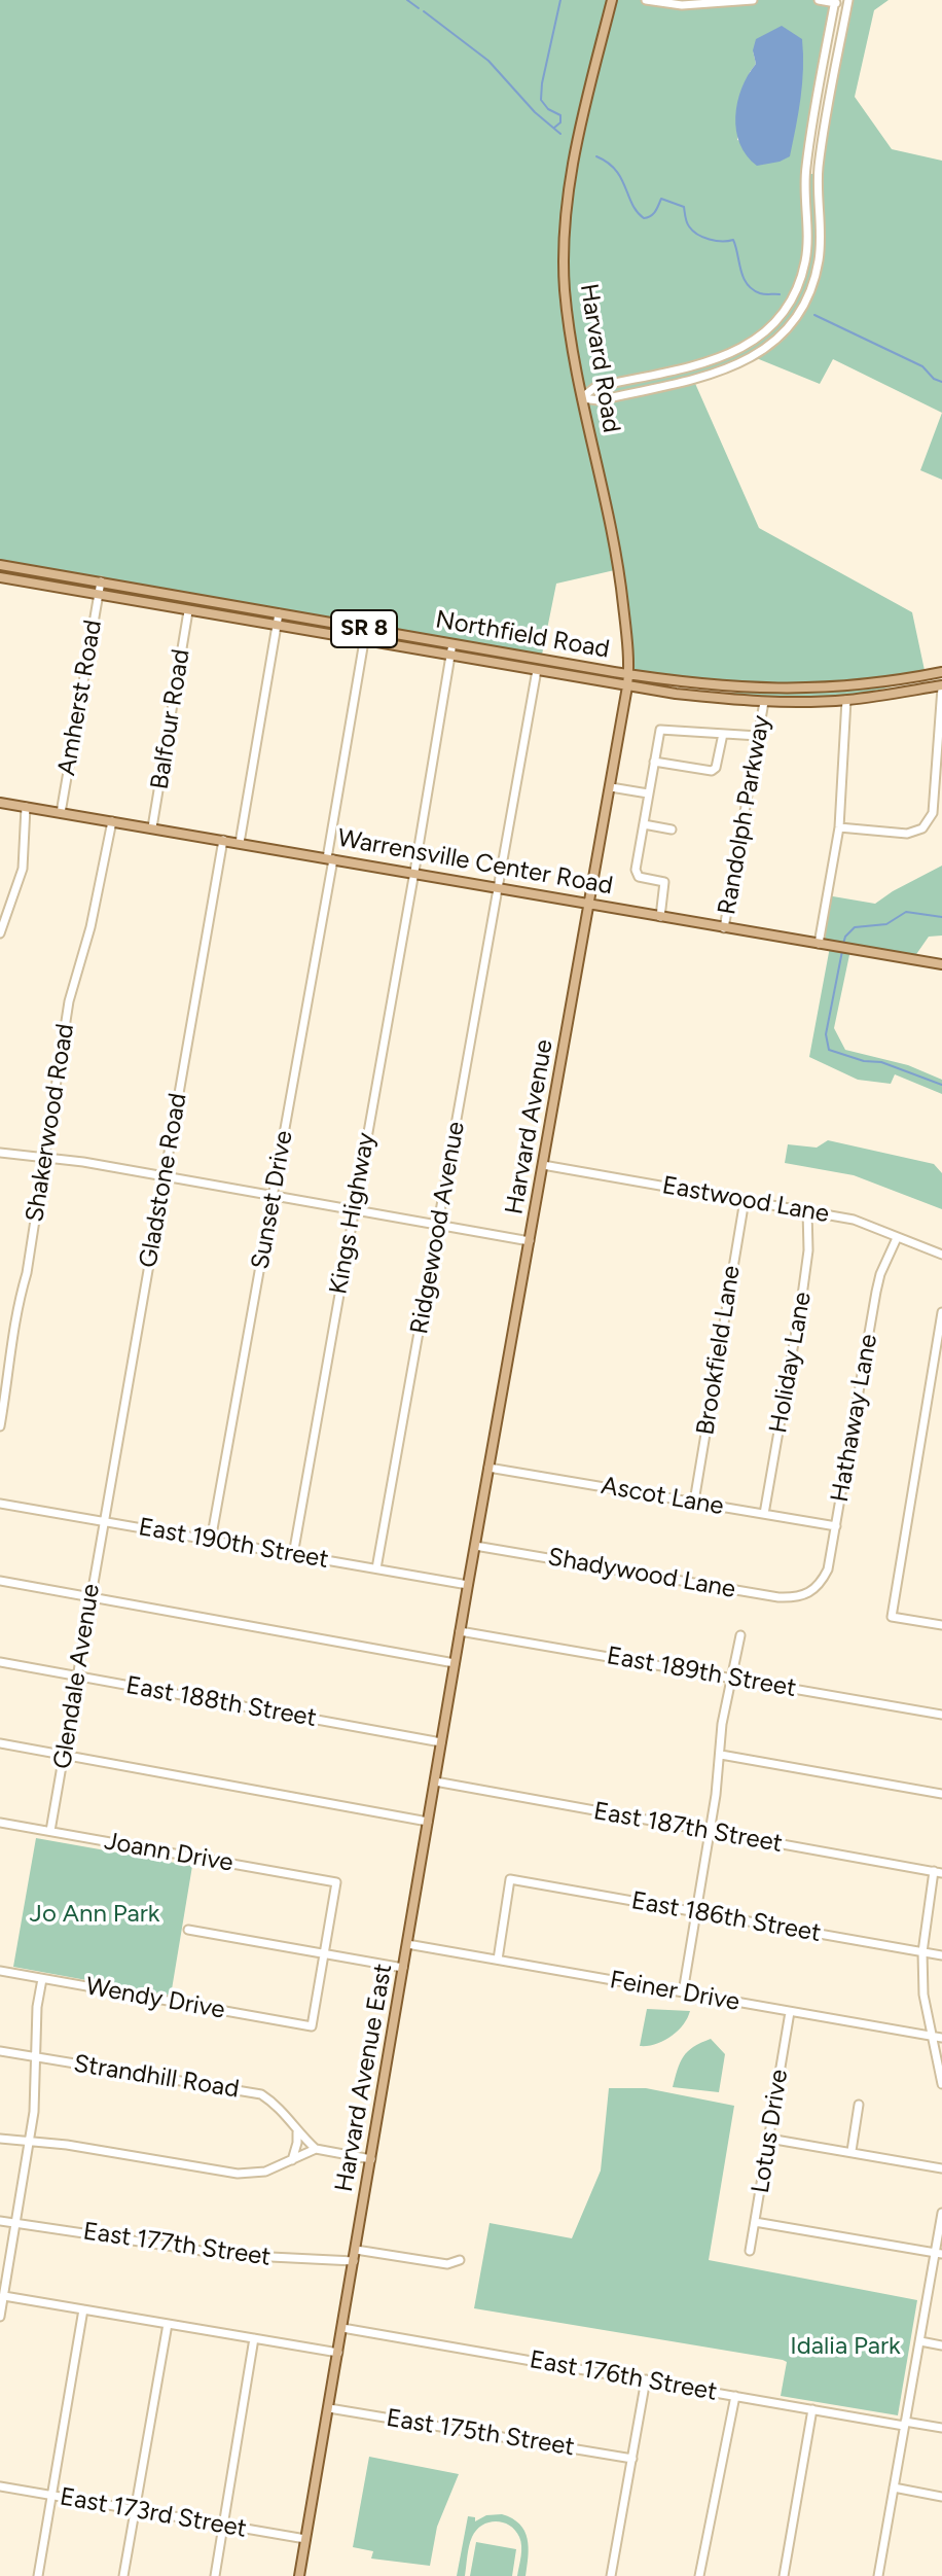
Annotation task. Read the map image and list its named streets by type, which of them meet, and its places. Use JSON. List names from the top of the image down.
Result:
{
  "streets": {
    "main road": [
      "Harvard Road",
      "SR 8",
      "Northfield Road",
      "Warrensville Center Road",
      "Harvard Avenue",
      "Harvard Avenue East"
    ],
    "street": [
      "Amherst Road",
      "Balfour Road",
      "Randolph Parkway",
      "Shakerwood Road",
      "Gladstone Road",
      "Sunset Drive",
      "Eastwood Lane",
      "Kings Highway",
      "Ridgewood Avenue",
      "Brookfield Lane",
      "Holiday Lane",
      "Hathaway Lane",
      "Ascot Lane",
      "East 190th Street",
      "Shadywood Lane",
      "East 189th Street",
      "Glendale Avenue",
      "East 188th Street",
      "East 187th Street",
      "Joann Drive",
      "East 186th Street",
      "Feiner Drive",
      "Wendy Drive",
      "Strandhill Road",
      "Lotus Drive",
      "East 177th Street",
      "East 176th Street",
      "East 175th Street",
      "East 173rd Street"
    ]
  },
  "crossings": [
    ["Harvard Road", "Northfield Road"],
    ["Harvard Road", "Harvard Avenue"],
    ["Northfield Road", "Amherst Road"],
    ["Northfield Road", "Balfour Road"],
    ["Northfield Road", "Randolph Parkway"],
    ["Northfield Road", "Harvard Avenue"],
    ["Northfield Road", "Sunset Drive"],
    ["Northfield Road", "Kings Highway"],
    ["Northfield Road", "Ridgewood Avenue"],
    ["Amherst Road", "Warrensville Center Road"],
    ["Balfour Road", "Warrensville Center Road"],
    ["Randolph Parkway", "Warrensville Center Road"],
    ["Warrensville Center Road", "Shakerwood Road"],
    ["Warrensville Center Road", "Harvard Avenue"],
    ["Warrensville Center Road", "Gladstone Road"],
    ["Warrensville Center Road", "Sunset Drive"],
    ["Warrensville Center Road", "Kings Highway"],
    ["Warrensville Center Road", "Ridgewood Avenue"],
    ["Harvard Avenue", "Eastwood Lane"],
    ["Harvard Avenue", "Ascot Lane"],
    ["Harvard Avenue", "East 190th Street"],
    ["Harvard Avenue", "Shadywood Lane"],
    ["Harvard Avenue", "Harvard Avenue East"],
    ["Gladstone Road", "East 190th Street"],
    ["Gladstone Road", "Glendale Avenue"],
    ["Sunset Drive", "East 190th Street"],
    ["Eastwood Lane", "Brookfield Lane"],
    ["Eastwood Lane", "Holiday Lane"],
    ["Eastwood Lane", "Hathaway Lane"],
    ["Kings Highway", "East 190th Street"],
    ["Ridgewood Avenue", "East 190th Street"],
    ["Brookfield Lane", "Ascot Lane"],
    ["Holiday Lane", "Ascot Lane"],
    ["Hathaway Lane", "Ascot Lane"],
    ["Hathaway Lane", "Shadywood Lane"],
    ["East 190th Street", "Glendale Avenue"],
    ["East 190th Street", "Harvard Avenue East"],
    ["East 189th Street", "Harvard Avenue East"],
    ["Glendale Avenue", "East 188th Street"],
    ["Glendale Avenue", "Joann Drive"],
    ["East 188th Street", "Harvard Avenue East"],
    ["East 187th Street", "Harvard Avenue East"],
    ["Joann Drive", "Wendy Drive"],
    ["East 186th Street", "Feiner Drive"],
    ["Feiner Drive", "Harvard Avenue East"],
    ["Feiner Drive", "Lotus Drive"],
    ["Harvard Avenue East", "East 177th Street"],
    ["Harvard Avenue East", "East 176th Street"],
    ["Harvard Avenue East", "East 175th Street"],
    ["Harvard Avenue East", "East 173rd Street"]
  ],
  "parks": ["Jo Ann Park", "Idalia Park"]
}
